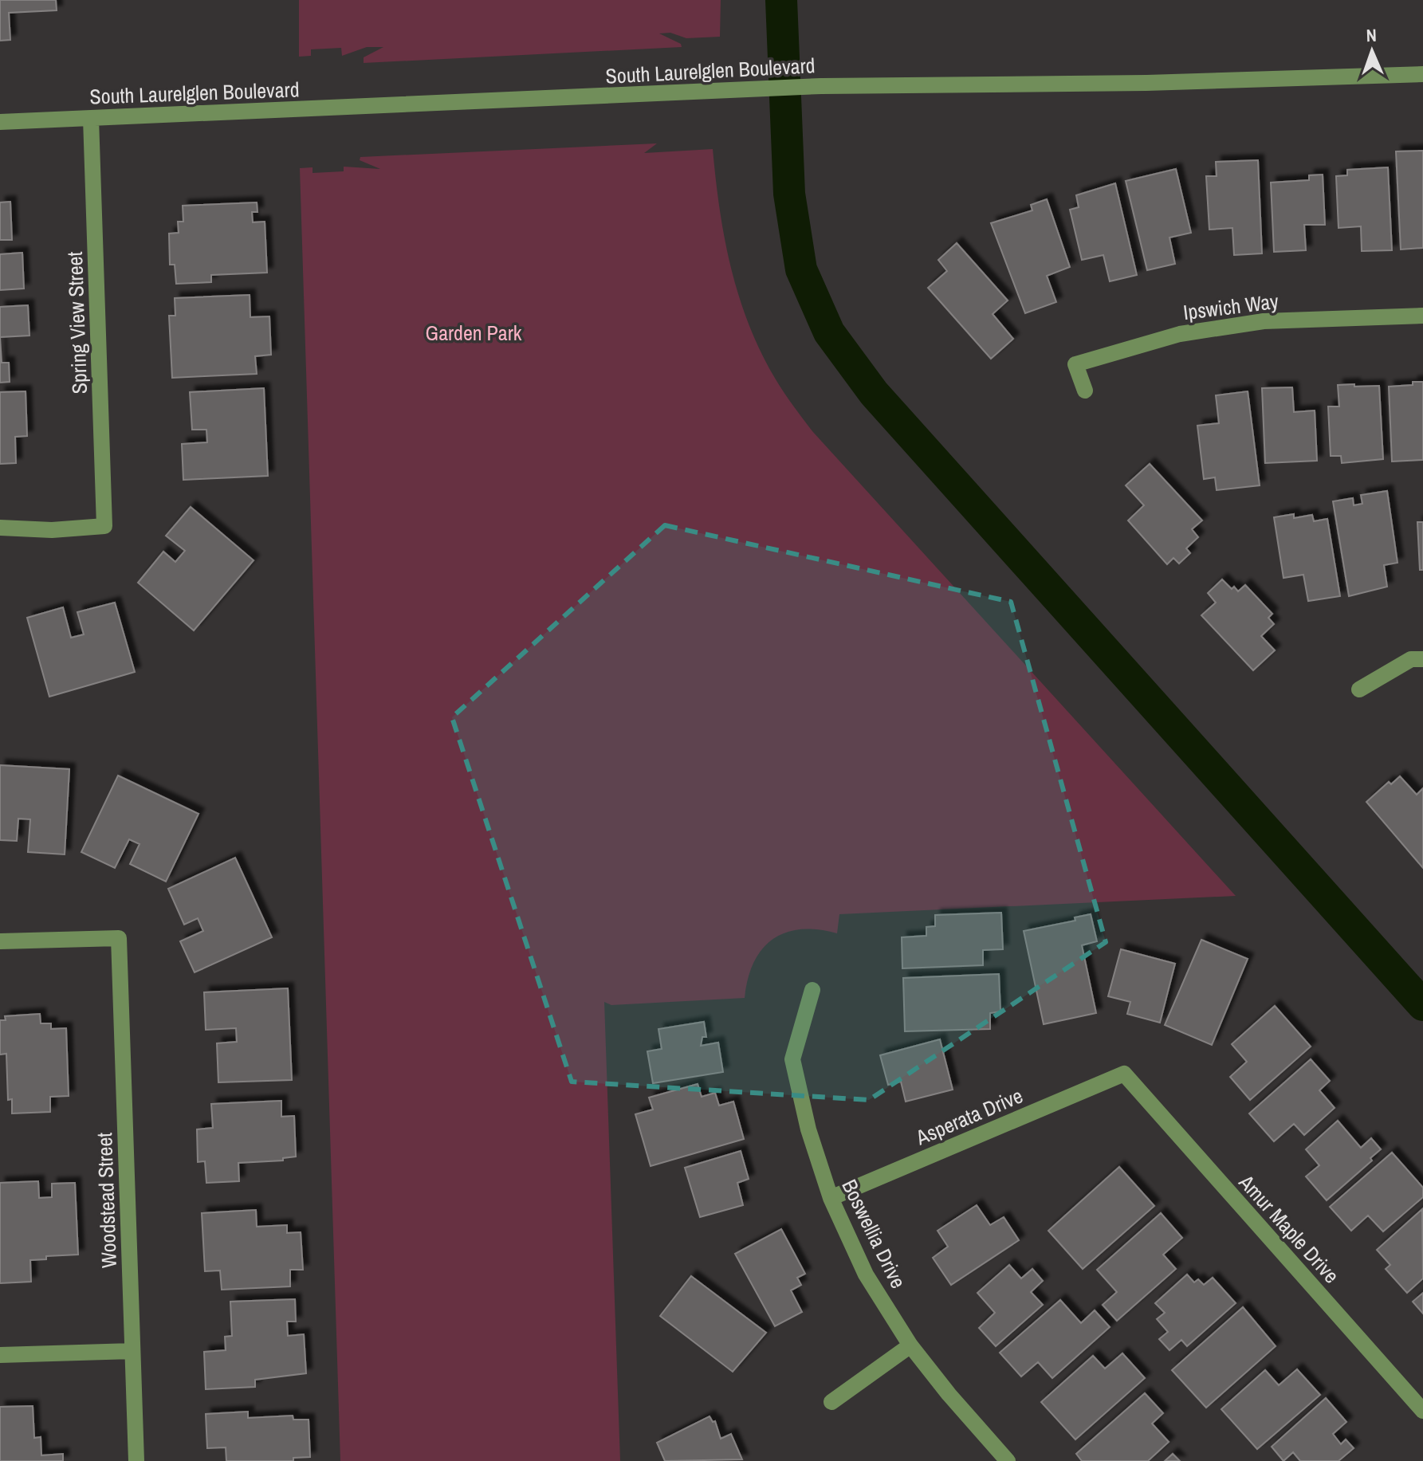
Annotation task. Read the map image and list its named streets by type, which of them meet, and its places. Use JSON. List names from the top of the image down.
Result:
{
  "streets": {
    "street": [
      "South Laurelglen Boulevard",
      "Ipswich Way",
      "Spring View Street",
      "Asperata Drive",
      "Woodstead Street",
      "Amur Maple Drive",
      "Boswellia Drive"
    ]
  },
  "crossings": [
    ["South Laurelglen Boulevard", "Spring View Street"],
    ["Asperata Drive", "Amur Maple Drive"],
    ["Asperata Drive", "Boswellia Drive"]
  ],
  "parks": ["Garden Park"],
  "north": "top"
}
